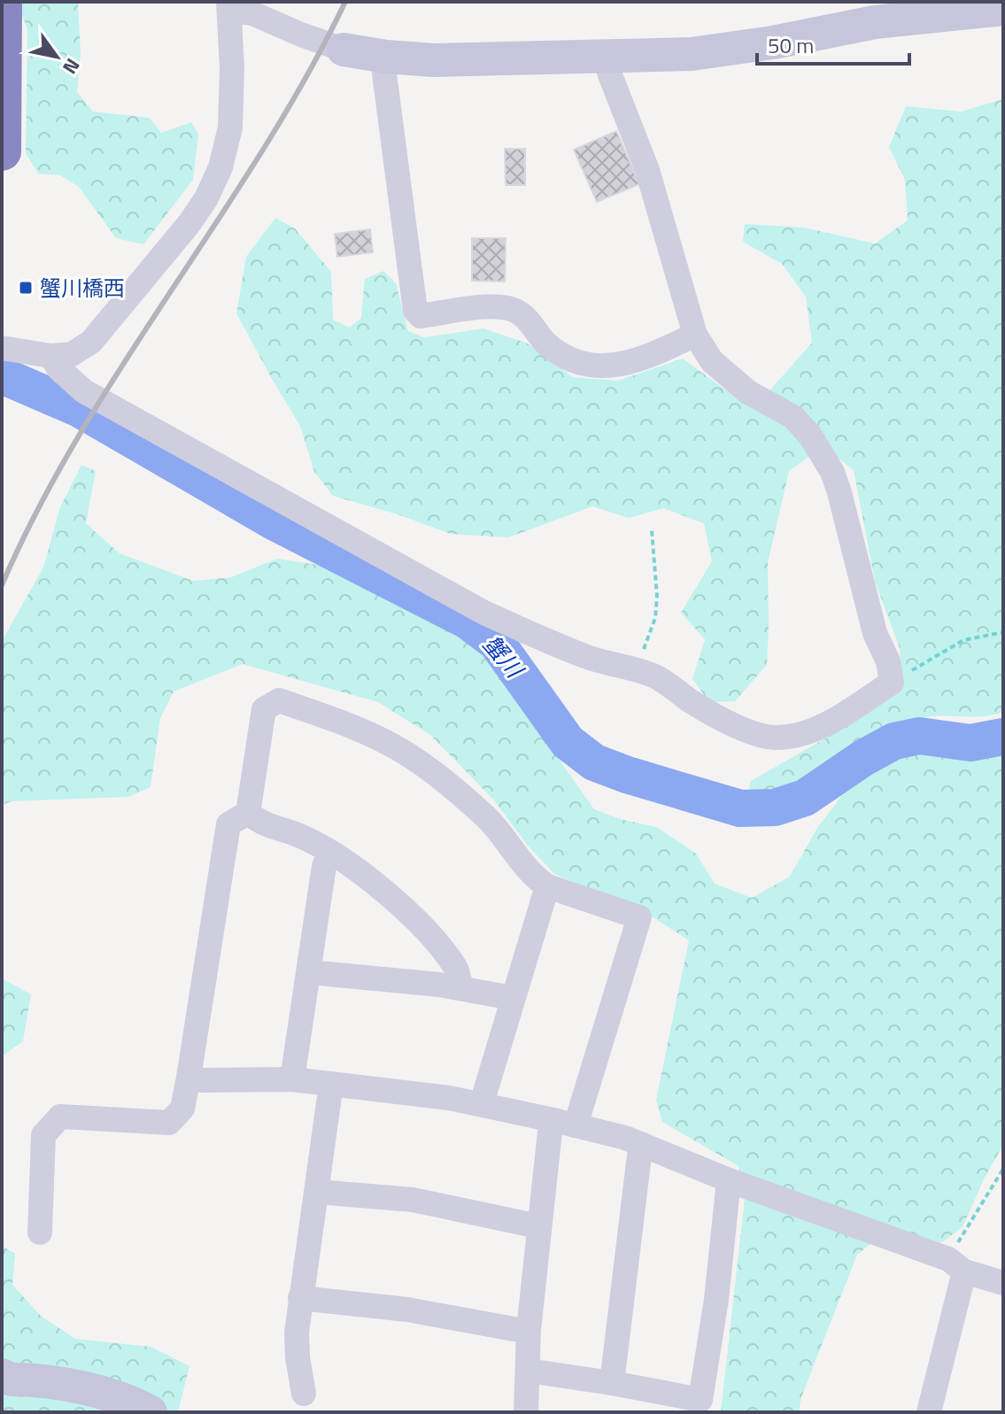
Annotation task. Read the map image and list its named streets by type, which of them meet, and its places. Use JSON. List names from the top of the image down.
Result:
{
  "water": ["蟹川"],
  "places": {
    "transit": ["蟹川橋西"]
  },
  "scale_bar": "50 m",
  "north": "bottom right"
}
